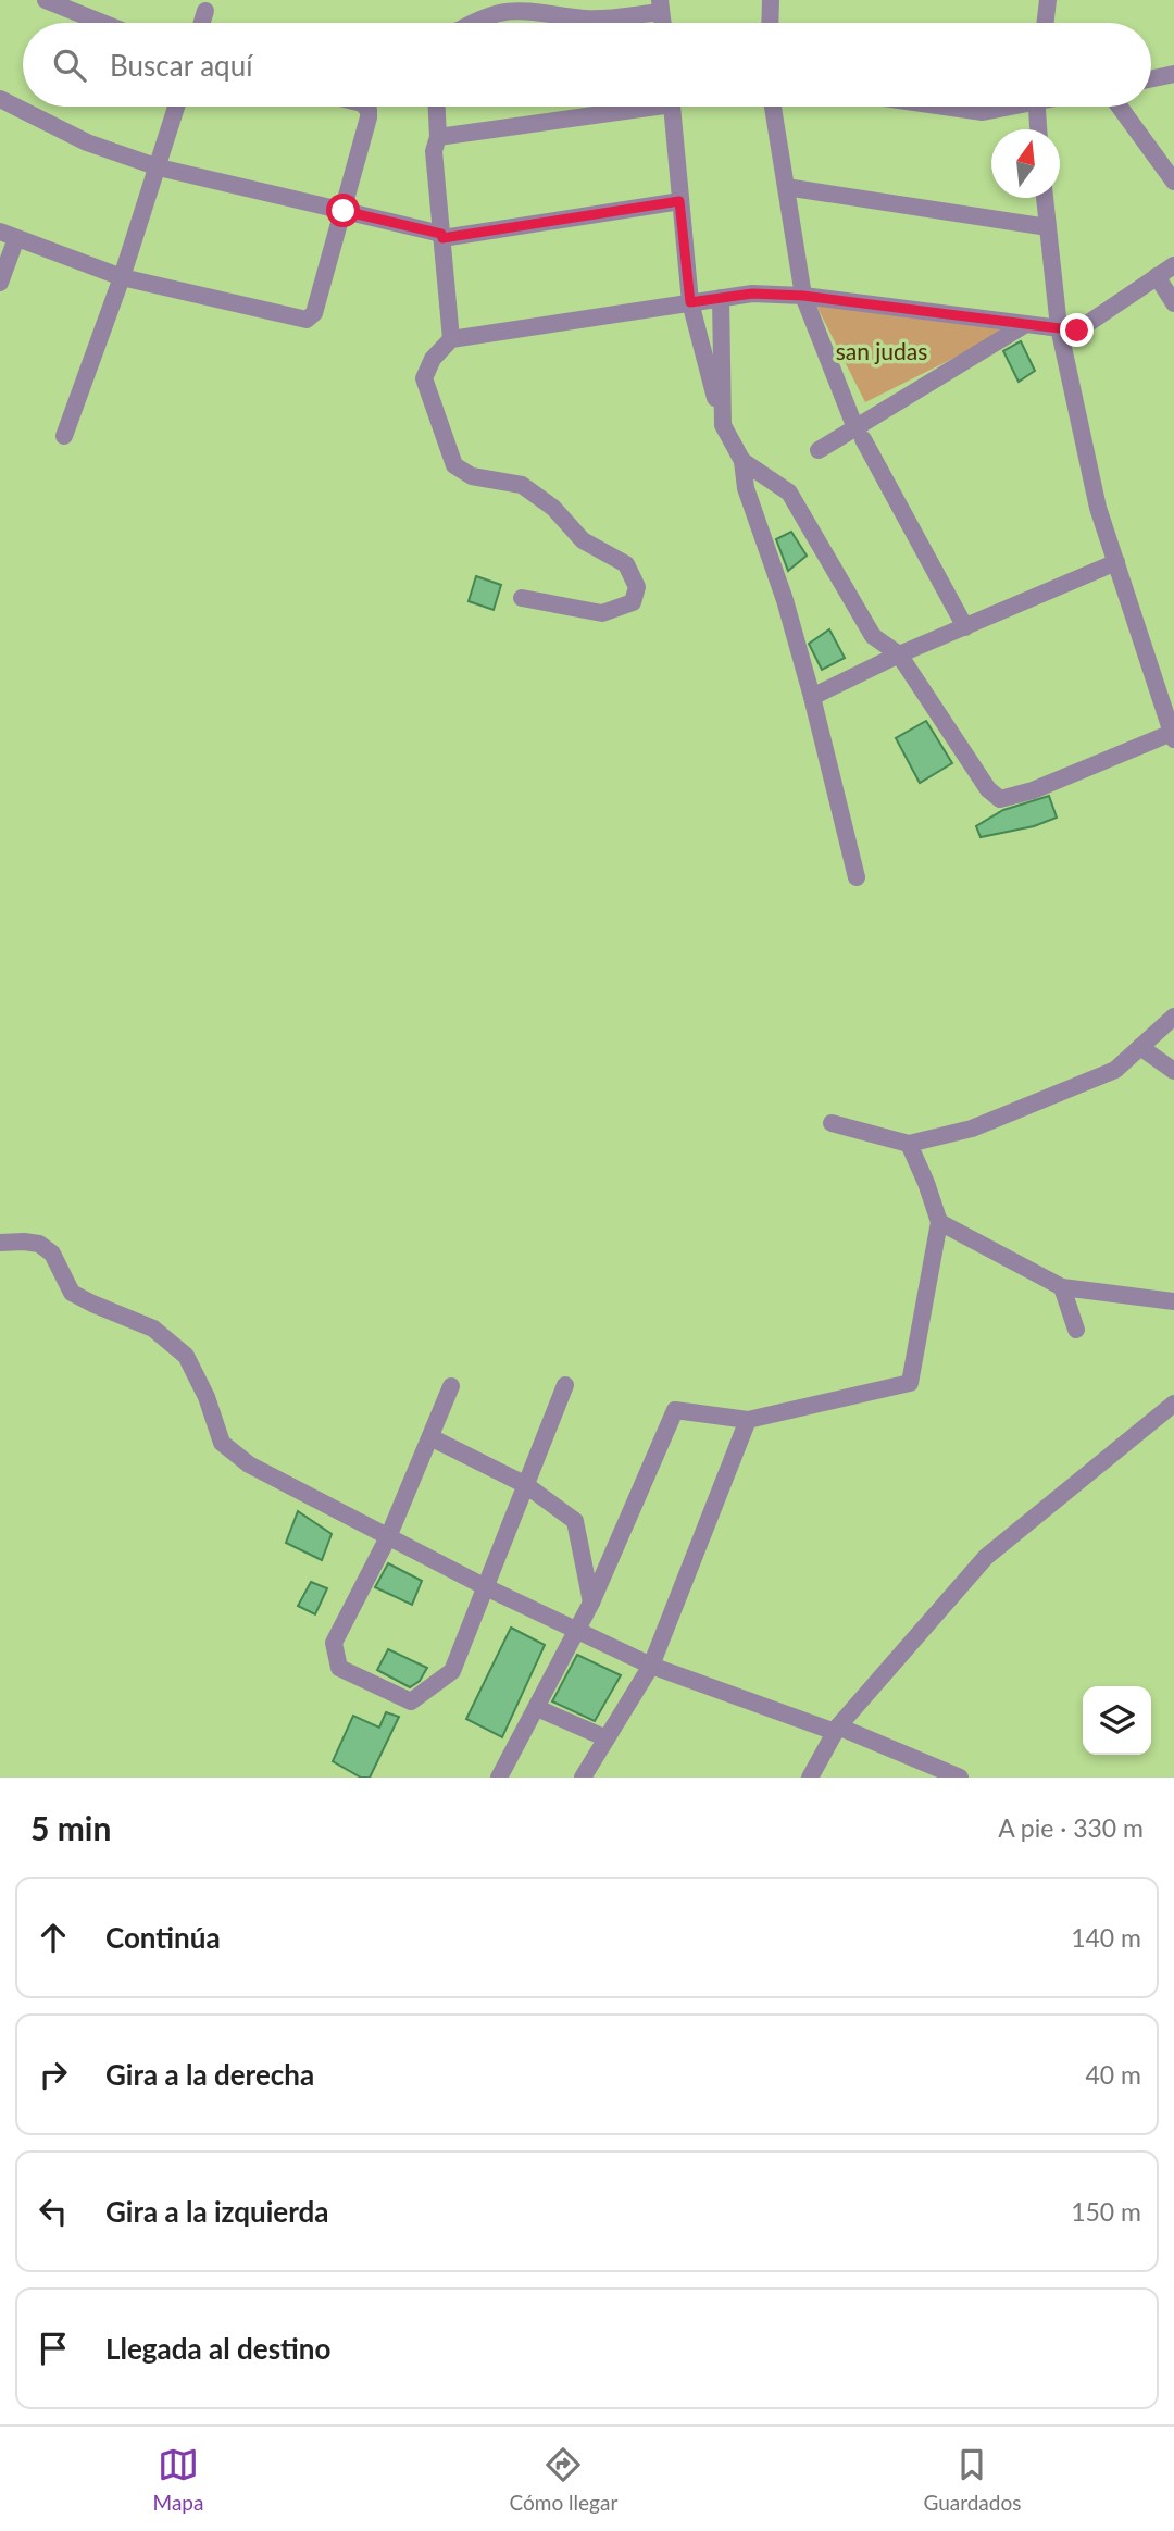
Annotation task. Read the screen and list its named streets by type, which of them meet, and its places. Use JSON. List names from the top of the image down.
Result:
{
  "parks": ["san judas"],
  "north": "top",
  "page": {
    "search": "Buscar aquí",
    "heading": ["5 min", "A pie · 330 m"],
    "list": [
      ["Continúa", "140 m"],
      ["Gira a la derecha", "40 m"],
      ["Gira a la izquierda", "150 m"],
      "Llegada al destino"
    ],
    "nav": ["Mapa", "Cómo llegar", "Guardados"]
  }
}
